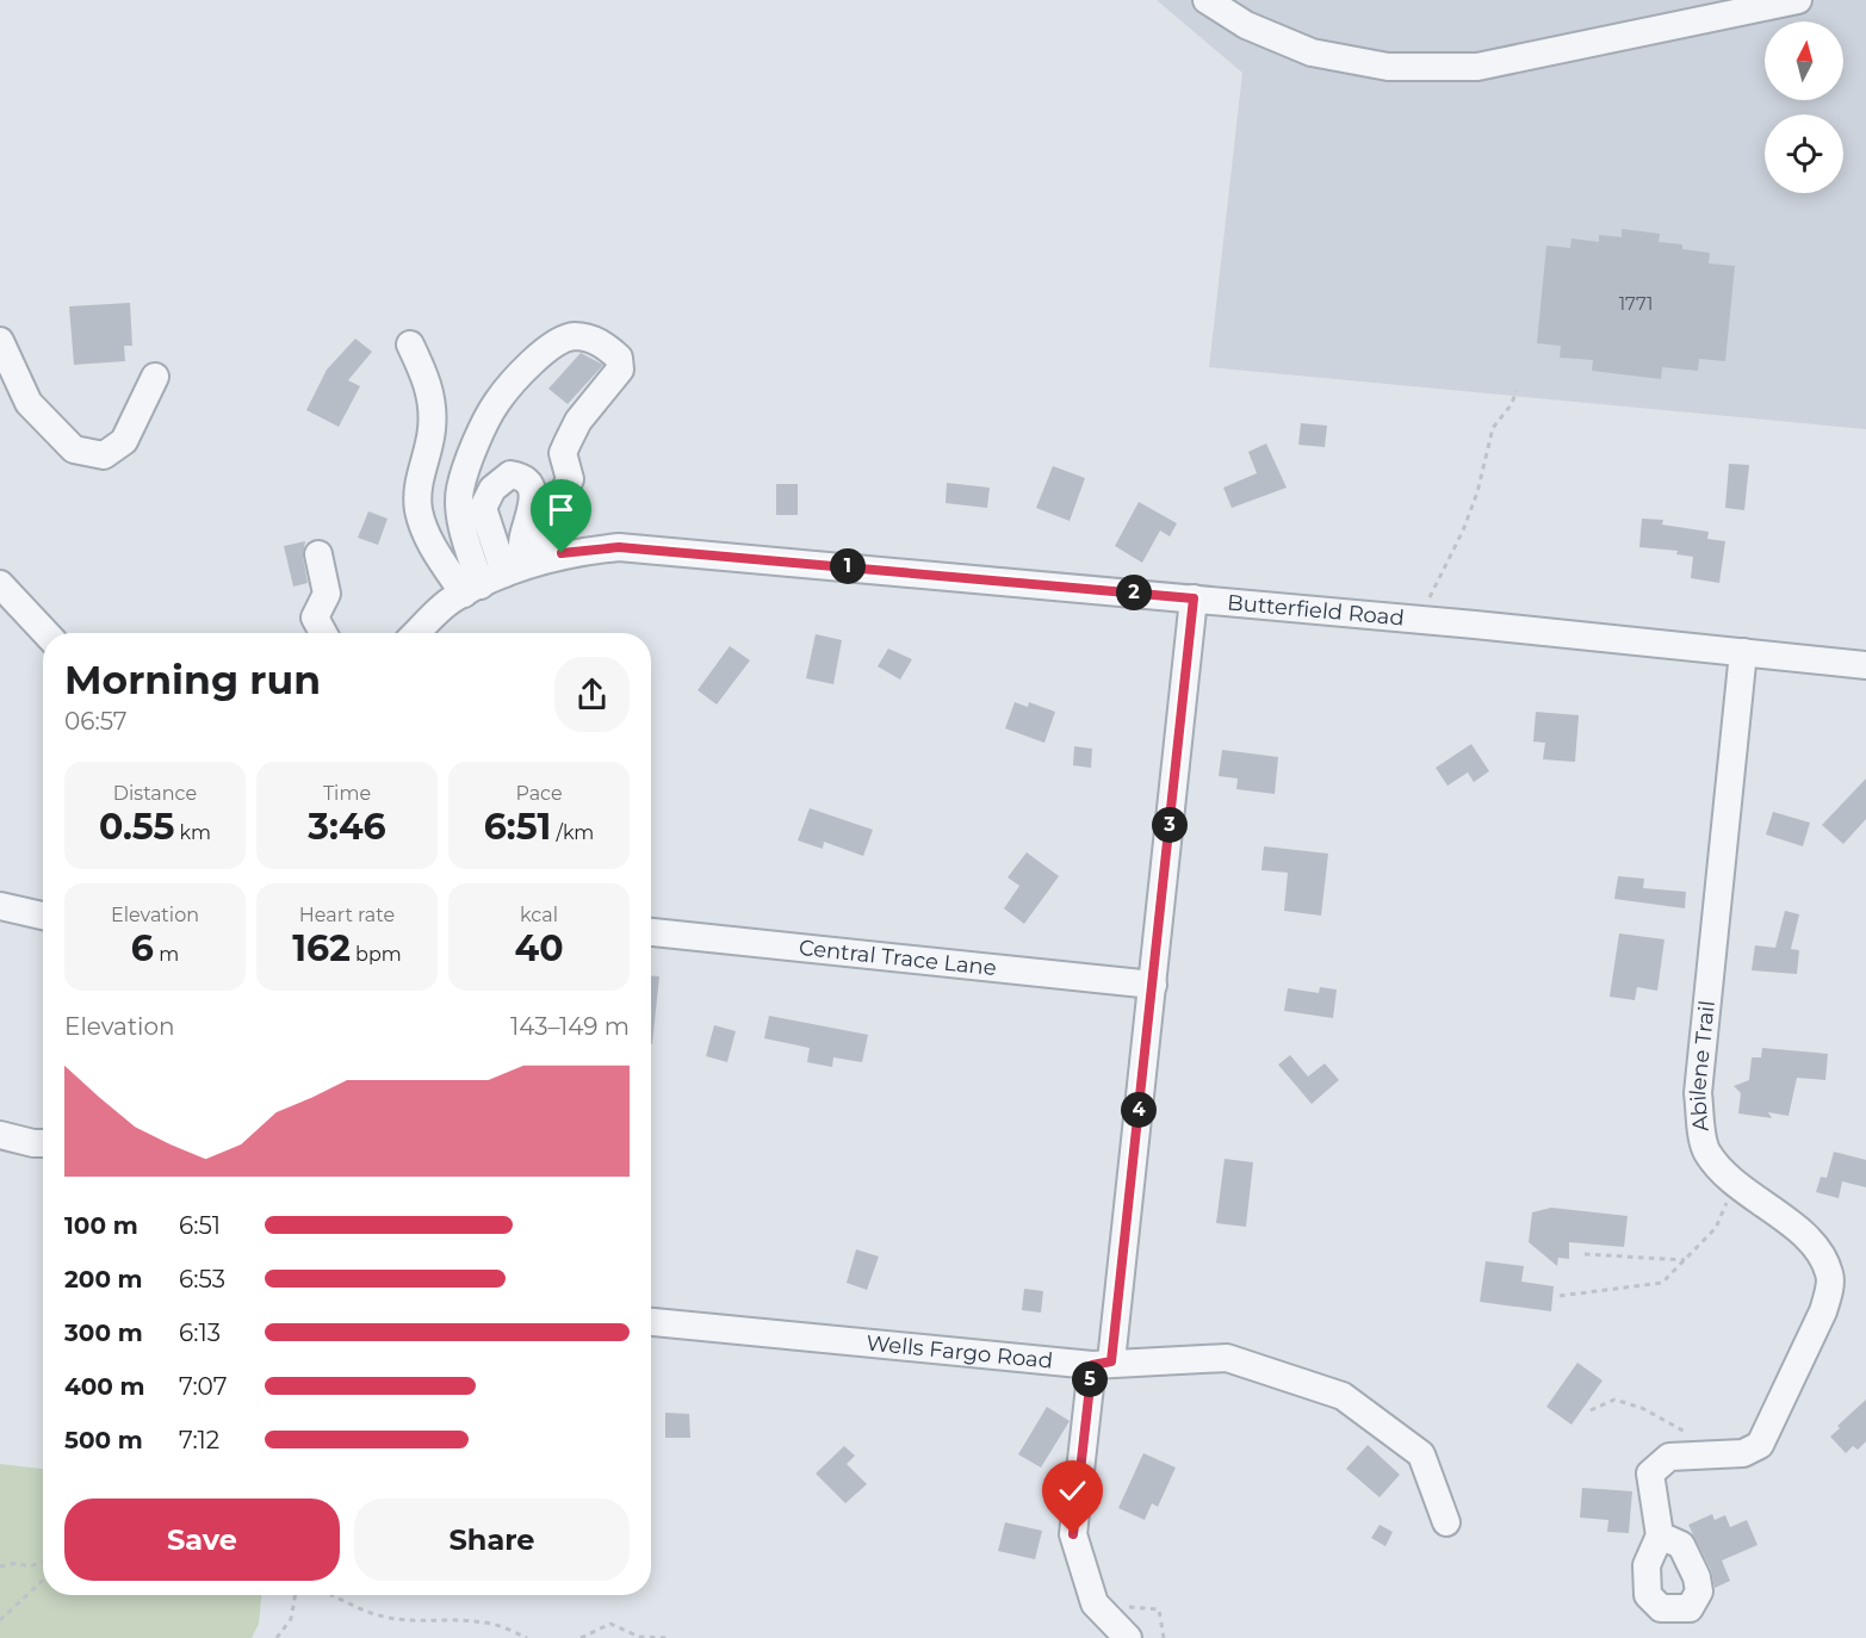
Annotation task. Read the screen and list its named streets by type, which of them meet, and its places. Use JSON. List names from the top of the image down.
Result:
{
  "streets": {
    "street": [
      "Butterfield Road",
      "Central Trace Lane",
      "Abilene Trail",
      "Wells Fargo Road"
    ]
  },
  "crossings": [
    ["Butterfield Road", "Abilene Trail"]
  ],
  "house_numbers": ["1771"],
  "north": "top",
  "page": {
    "pins": [
      "1",
      "2",
      "3",
      "4",
      "5"
    ],
    "heading": ["Morning run", "06:57"],
    "stats": [
      ["Distance", "0.55 km"],
      ["Time", "3:46"],
      ["Pace", "6:51 /km"],
      ["Elevation", "6 m"],
      ["Heart rate", "162 bpm"],
      ["kcal", "40"]
    ],
    "chart": ["Elevation", "143–149 m"],
    "list": [
      {
        "name": "100 m",
        "note": "6:51"
      },
      {
        "name": "200 m",
        "note": "6:53"
      },
      {
        "name": "300 m",
        "note": "6:13"
      },
      {
        "name": "400 m",
        "note": "7:07"
      },
      {
        "name": "500 m",
        "note": "7:12"
      }
    ],
    "buttons": ["Save", "Share"]
  }
}
